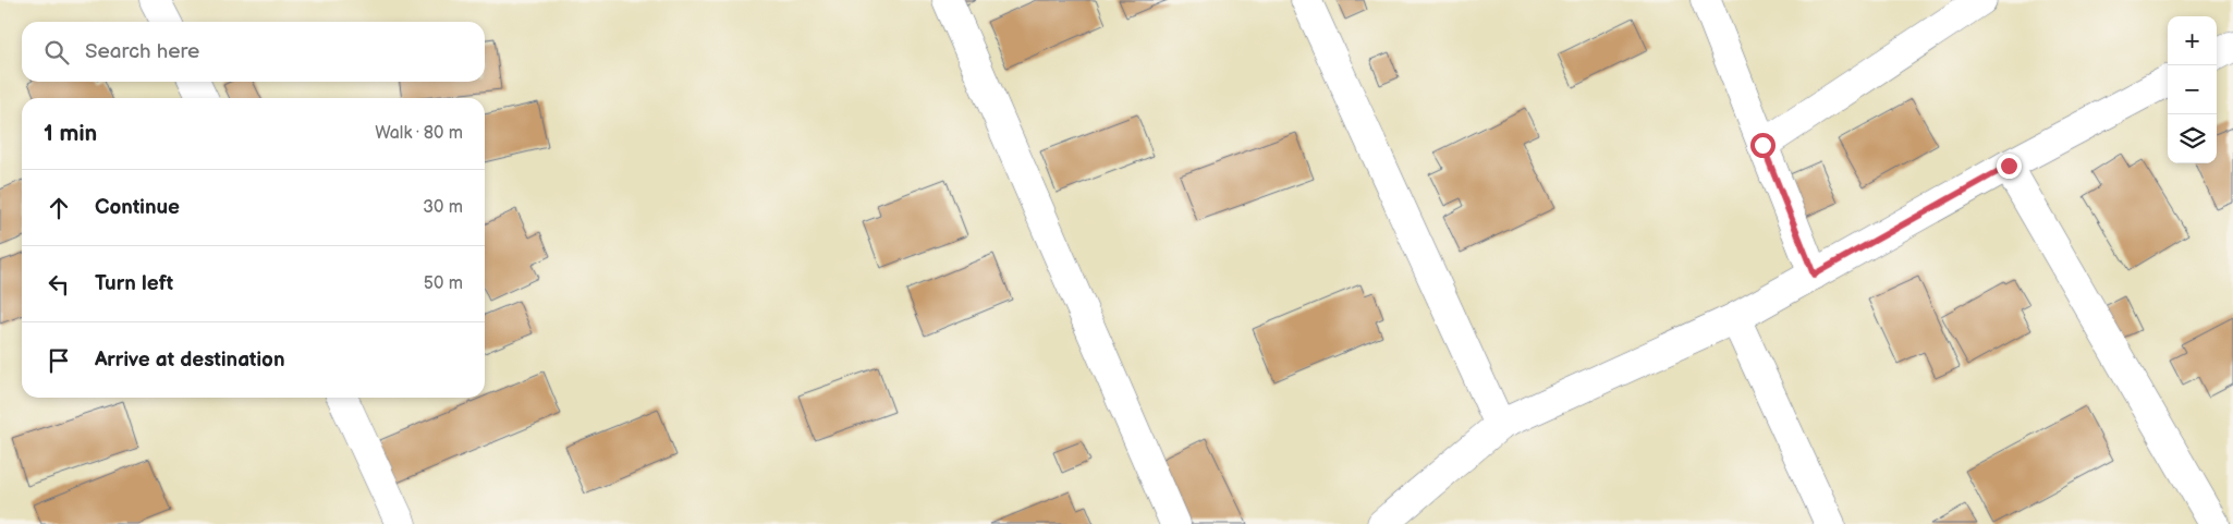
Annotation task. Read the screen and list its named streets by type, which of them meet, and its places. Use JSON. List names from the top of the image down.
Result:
{
  "page": {
    "map_buttons": ["+", "−"],
    "search": "Search here",
    "heading": ["1 min", "Walk · 80 m"],
    "list": [
      ["Continue", "30 m"],
      ["Turn left", "50 m"],
      "Arrive at destination"
    ]
  }
}
